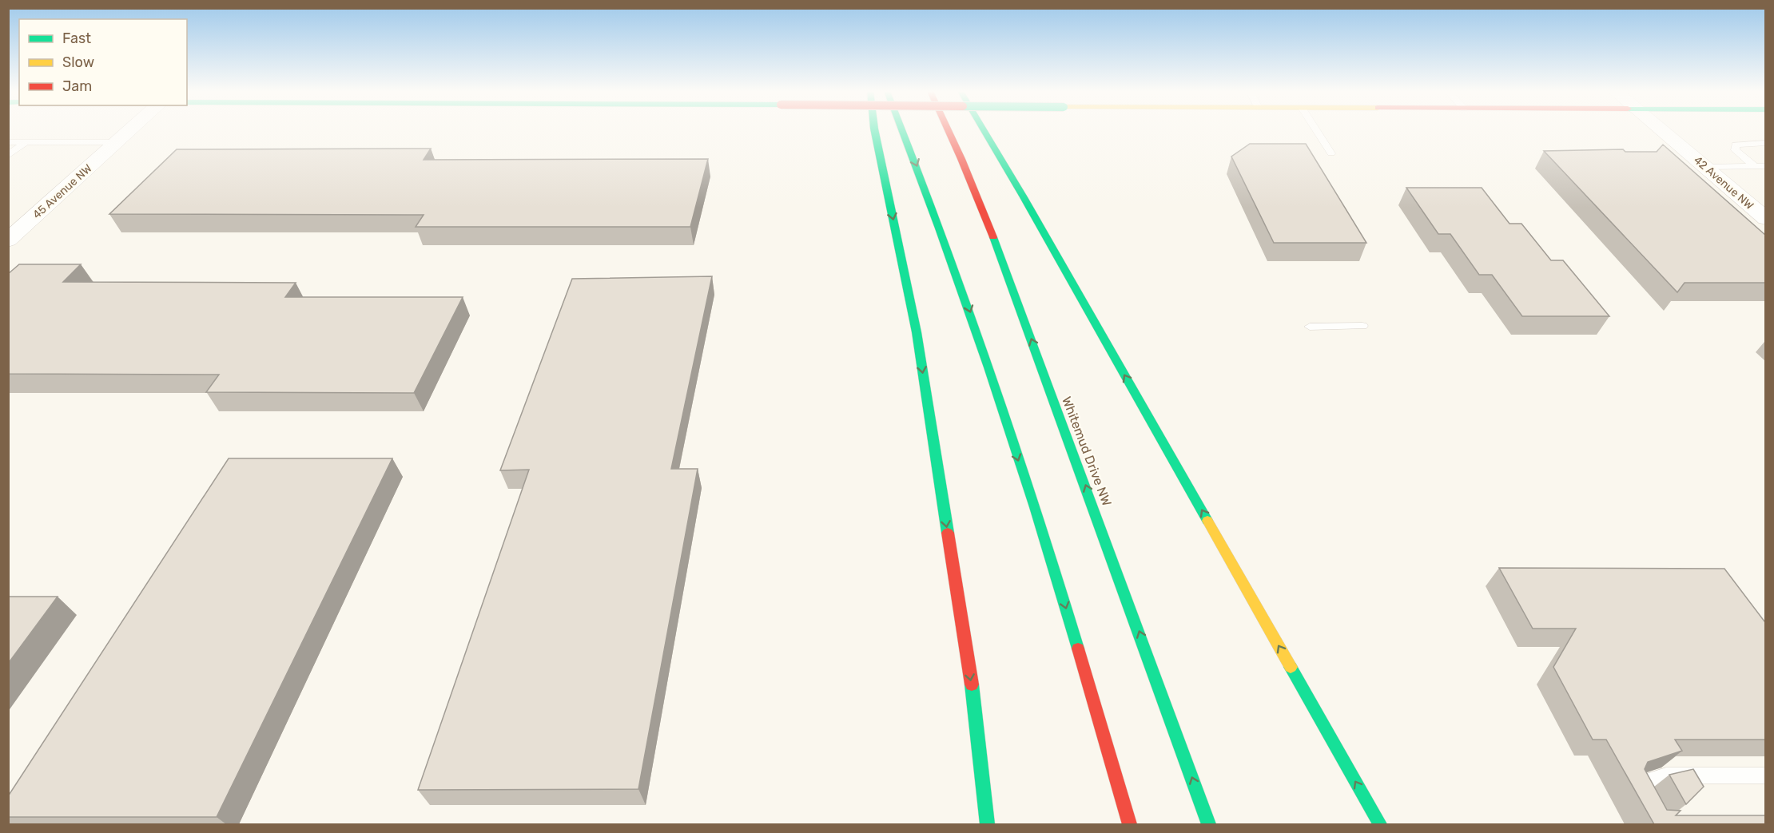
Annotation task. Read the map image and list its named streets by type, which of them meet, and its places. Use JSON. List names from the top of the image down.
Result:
{
  "streets": {
    "main road": ["Whitemud Drive NW"],
    "street": ["42 Avenue NW", "45 Avenue NW"]
  },
  "legend": ["Fast", "Slow", "Jam"]
}
